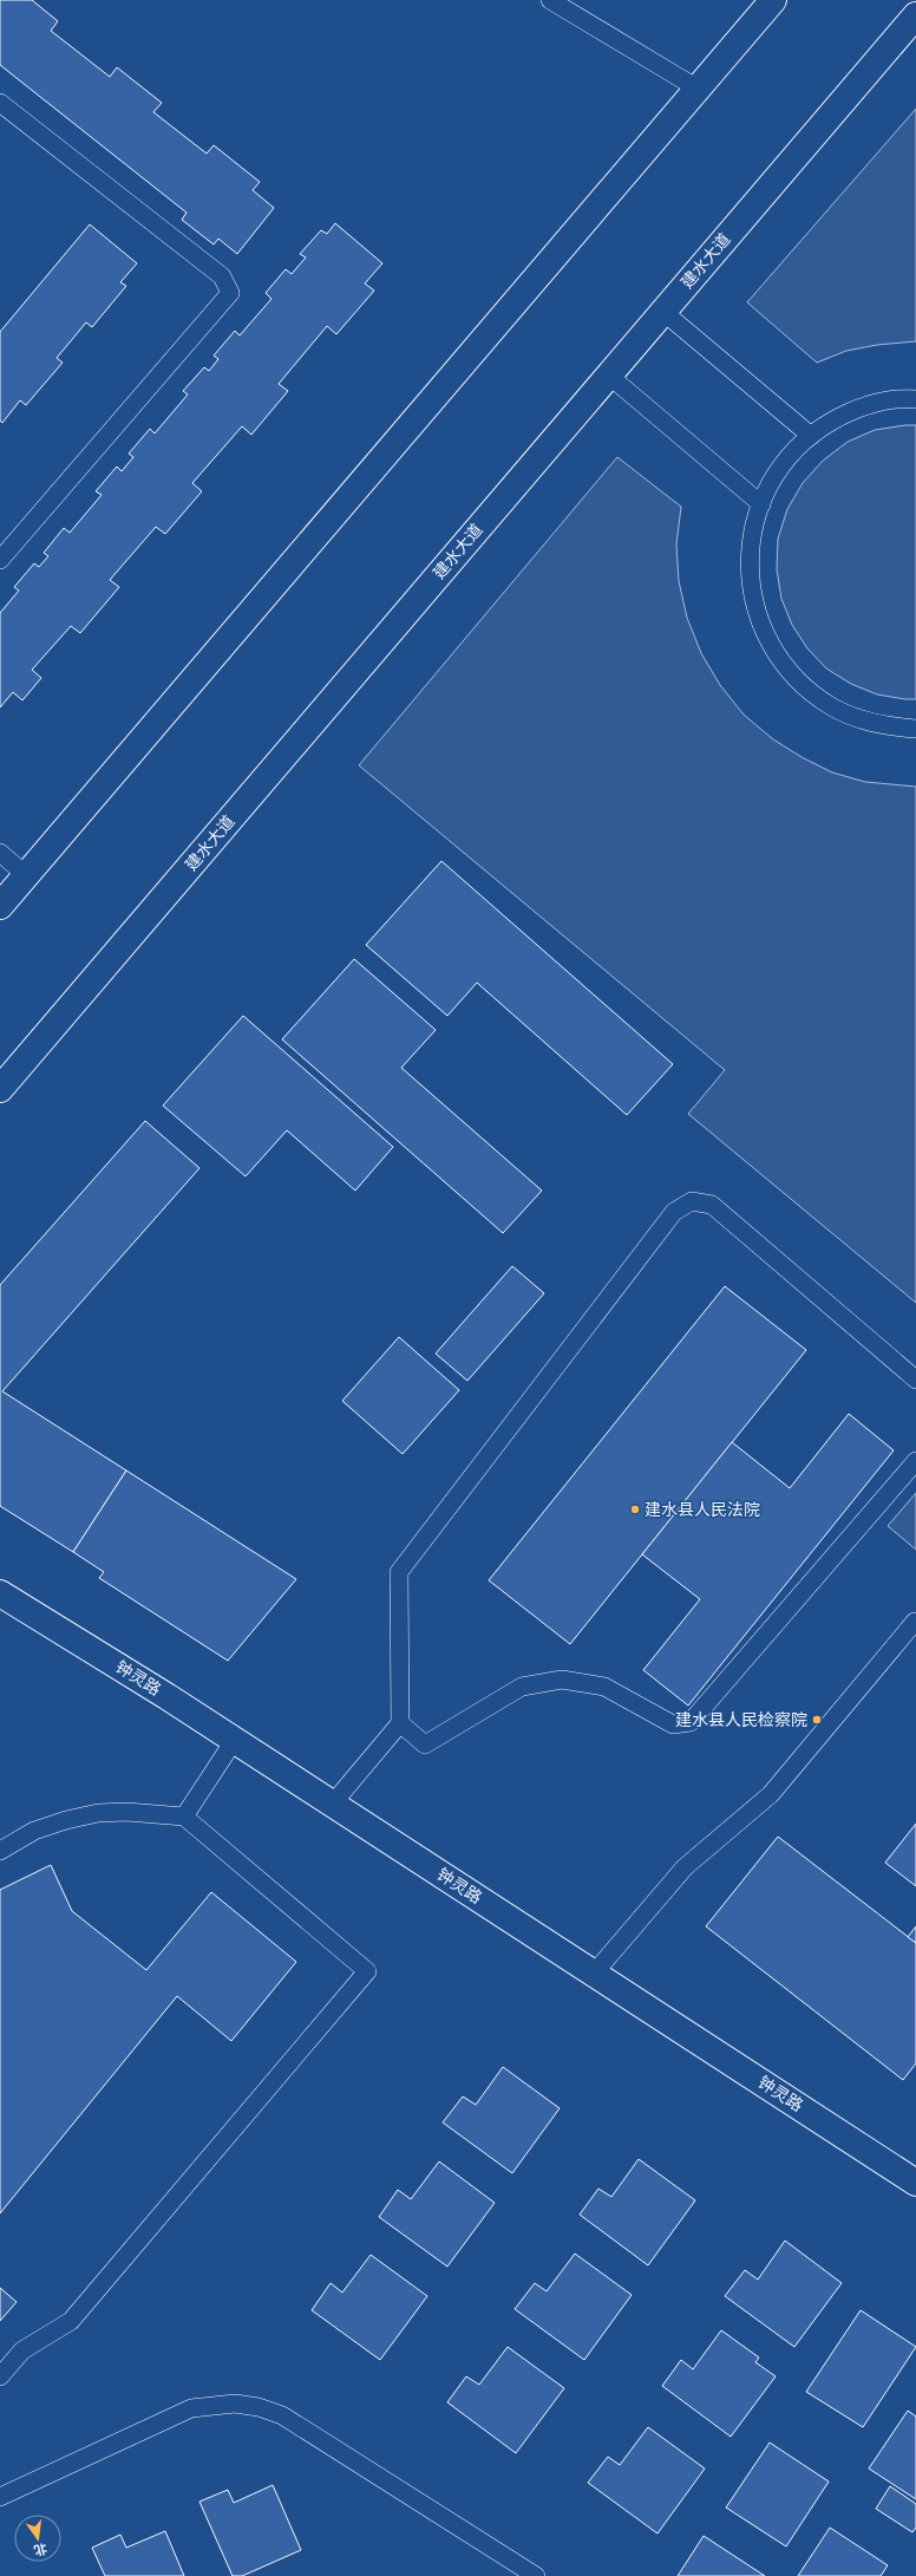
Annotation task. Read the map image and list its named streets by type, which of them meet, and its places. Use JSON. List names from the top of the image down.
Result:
{
  "streets": {
    "main road": ["建水大道", "钟灵路"]
  },
  "places": ["建水县人民法院", "建水县人民检察院"],
  "north": "bottom"
}
